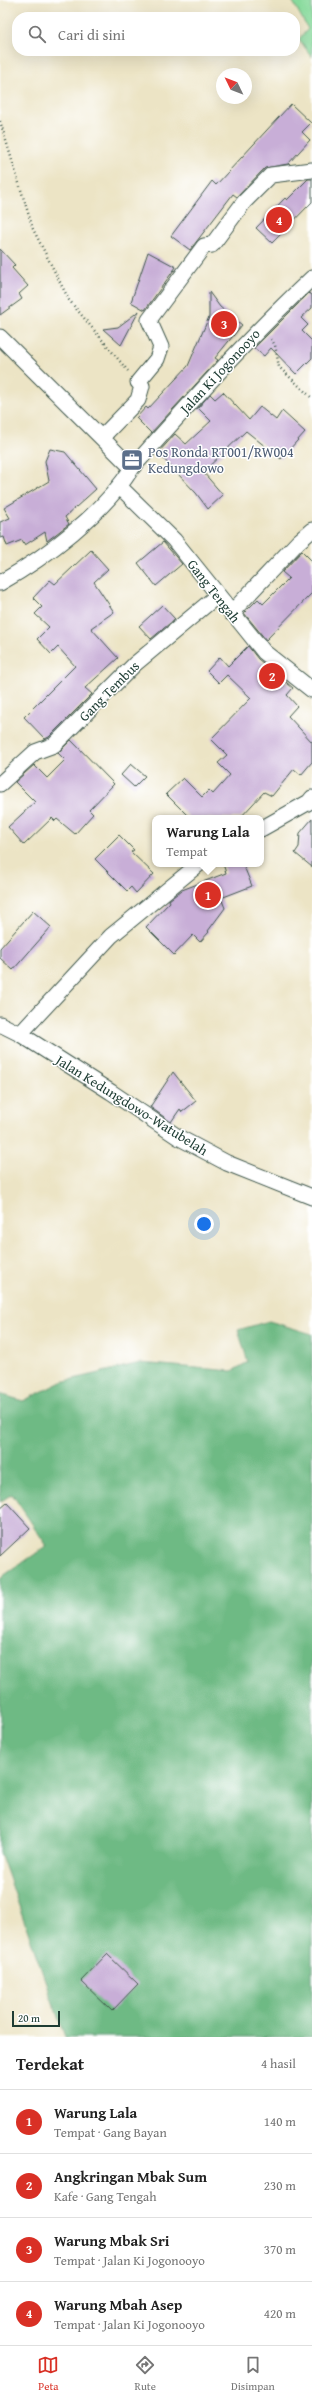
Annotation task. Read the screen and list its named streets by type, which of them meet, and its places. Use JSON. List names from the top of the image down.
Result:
{
  "streets": {
    "street": [
      "Jalan Ki Jogonooyo",
      "Gang Tengah",
      "Gang Tembus",
      "Jalan Kedungdowo-Watubelah"
    ]
  },
  "crossings": [
    ["Jalan Ki Jogonooyo", "Gang Tengah"],
    ["Gang Tengah", "Gang Tembus"]
  ],
  "places": {
    "office": ["Pos Ronda RT001/RW004 Kedungdowo"]
  },
  "scale_bar": "20 m",
  "north": "top left",
  "page": {
    "search": "Cari di sini",
    "pins": [
      "4",
      "3",
      "2",
      "1"
    ],
    "popup": ["Warung Lala", "Tempat"],
    "scale": "20 m",
    "heading": ["Terdekat", "4 hasil"],
    "list": [
      {
        "mark": "1",
        "name": "Warung Lala",
        "note": "Tempat · Gang Bayan",
        "value": "140 m"
      },
      {
        "mark": "2",
        "name": "Angkringan Mbak Sum",
        "note": "Kafe · Gang Tengah",
        "value": "230 m"
      },
      {
        "mark": "3",
        "name": "Warung Mbak Sri",
        "note": "Tempat · Jalan Ki Jogonooyo",
        "value": "370 m"
      },
      {
        "mark": "4",
        "name": "Warung Mbah Asep",
        "note": "Tempat · Jalan Ki Jogonooyo",
        "value": "420 m"
      }
    ],
    "nav": ["Peta", "Rute", "Disimpan"]
  }
}
